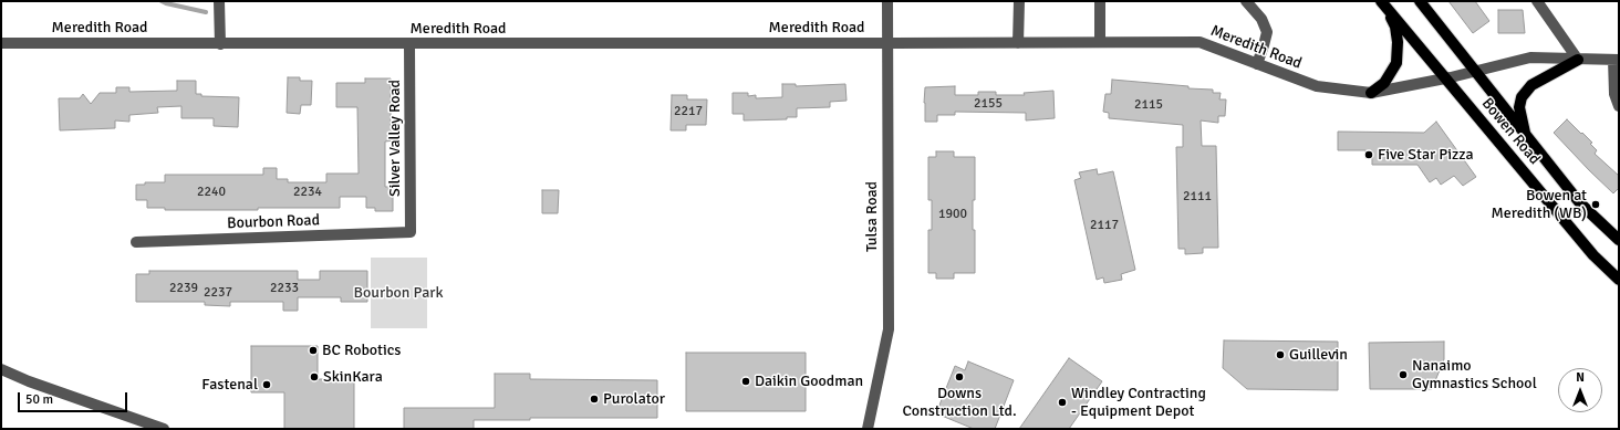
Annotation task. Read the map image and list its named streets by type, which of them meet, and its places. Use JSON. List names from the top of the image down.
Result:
{
  "streets": {
    "main road": ["Bowen Road"],
    "street": [
      "Meredith Road",
      "Silver Valley Road",
      "Tulsa Road",
      "Bourbon Road"
    ]
  },
  "crossings": [
    ["Meredith Road", "Bowen Road"],
    ["Meredith Road", "Silver Valley Road"],
    ["Meredith Road", "Tulsa Road"],
    ["Silver Valley Road", "Bourbon Road"]
  ],
  "parks": ["Bourbon Park"],
  "places": [
    "Five Star Pizza",
    "Bowen at Meredith (WB)",
    "BC Robotics",
    "Guillevin",
    "Nanaimo Gymnastics School",
    "SkinKara",
    "Downs Construction Ltd.",
    "Daikin Goodman",
    "Fastenal",
    "Purolator",
    "Windley Contracting - Equipment Depot"
  ],
  "house_numbers": [
    "2155",
    "2115",
    "2217",
    "2240",
    "2234",
    "2111",
    "1900",
    "2117",
    "2239",
    "2233",
    "2237"
  ],
  "scale_bar": "50 m",
  "north": "top"
}
